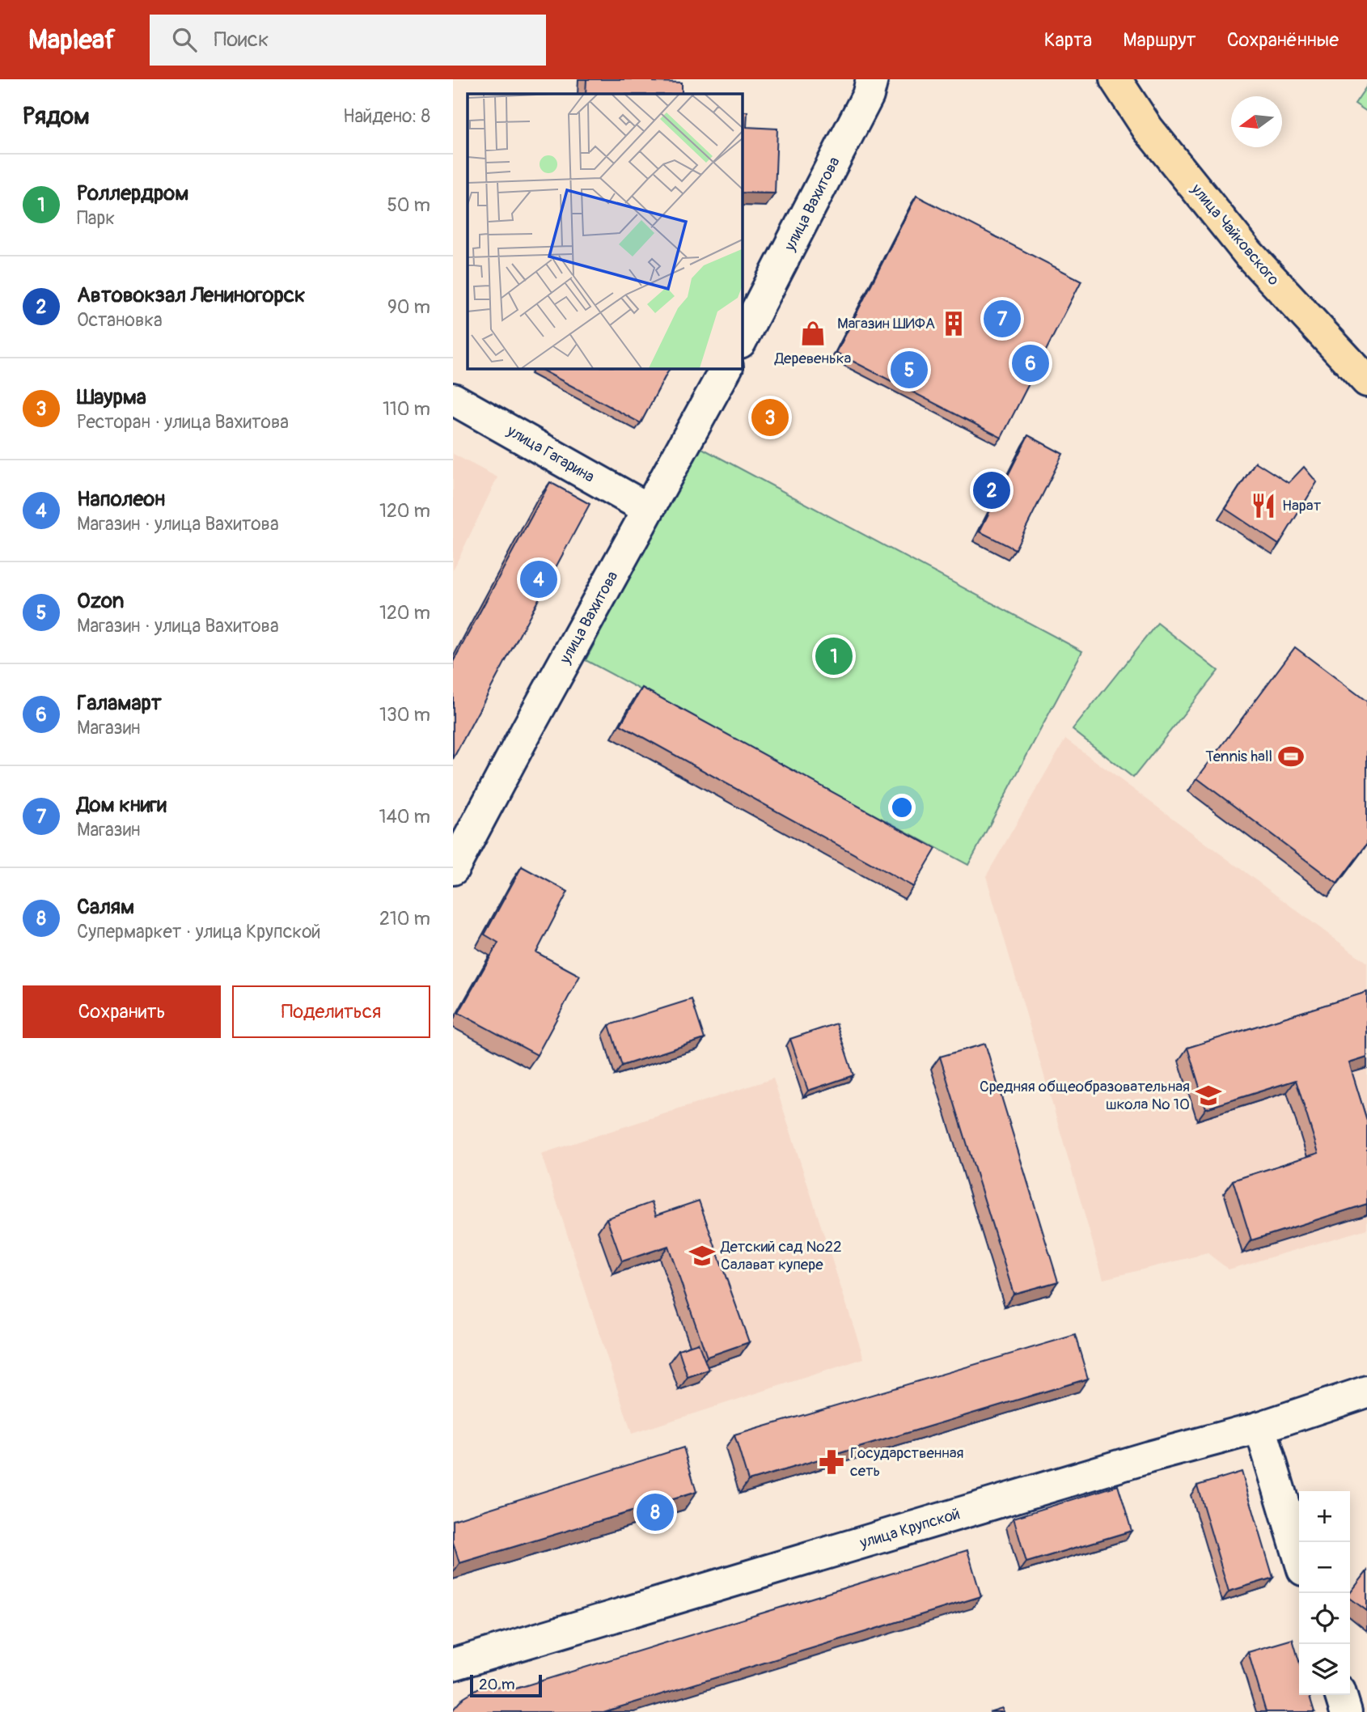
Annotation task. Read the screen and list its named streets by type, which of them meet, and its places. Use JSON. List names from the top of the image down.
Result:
{
  "streets": {
    "main road": ["улица Чайковского"],
    "street": ["улица Вахитова", "улица Гагарина", "улица Крупской"]
  },
  "crossings": [
    ["улица Вахитова", "улица Гагарина"]
  ],
  "places": {
    "building": ["Магазин ШИФА"],
    "shop": ["Деревенька"],
    "restaurant": ["Нарат"],
    "sports": ["Tennis hall"],
    "school or university": ["Средняя общеобразовательная школа № 10", "Детский сад №22 Салават купере"],
    "pharmacy": ["Государственная сеть"]
  },
  "scale_bar": "20 m",
  "north": "left",
  "page": {
    "header": "Mapleaf",
    "search": "Поиск",
    "nav": ["Карта", "Маршрут", "Сохранённые"],
    "heading": ["Рядом", "Найдено: 8"],
    "list": [
      {
        "mark": "1",
        "name": "Роллердром",
        "note": "Парк",
        "value": "50 m"
      },
      {
        "mark": "2",
        "name": "Автовокзал Лениногорск",
        "note": "Остановка",
        "value": "90 m"
      },
      {
        "mark": "3",
        "name": "Шаурма",
        "note": "Ресторан · улица Вахитова",
        "value": "110 m"
      },
      {
        "mark": "4",
        "name": "Наполеон",
        "note": "Магазин · улица Вахитова",
        "value": "120 m"
      },
      {
        "mark": "5",
        "name": "Ozon",
        "note": "Магазин · улица Вахитова",
        "value": "120 m"
      },
      {
        "mark": "6",
        "name": "Галамарт",
        "note": "Магазин",
        "value": "130 m"
      },
      {
        "mark": "7",
        "name": "Дом книги",
        "note": "Магазин",
        "value": "140 m"
      },
      {
        "mark": "8",
        "name": "Салям",
        "note": "Супермаркет · улица Крупской",
        "value": "210 m"
      }
    ],
    "pins": [
      "7",
      "6",
      "5",
      "3",
      "2",
      "4",
      "1",
      "8"
    ],
    "buttons": ["Сохранить", "Поделиться"],
    "map_buttons": ["+", "−"],
    "scale": "20 m"
  }
}
